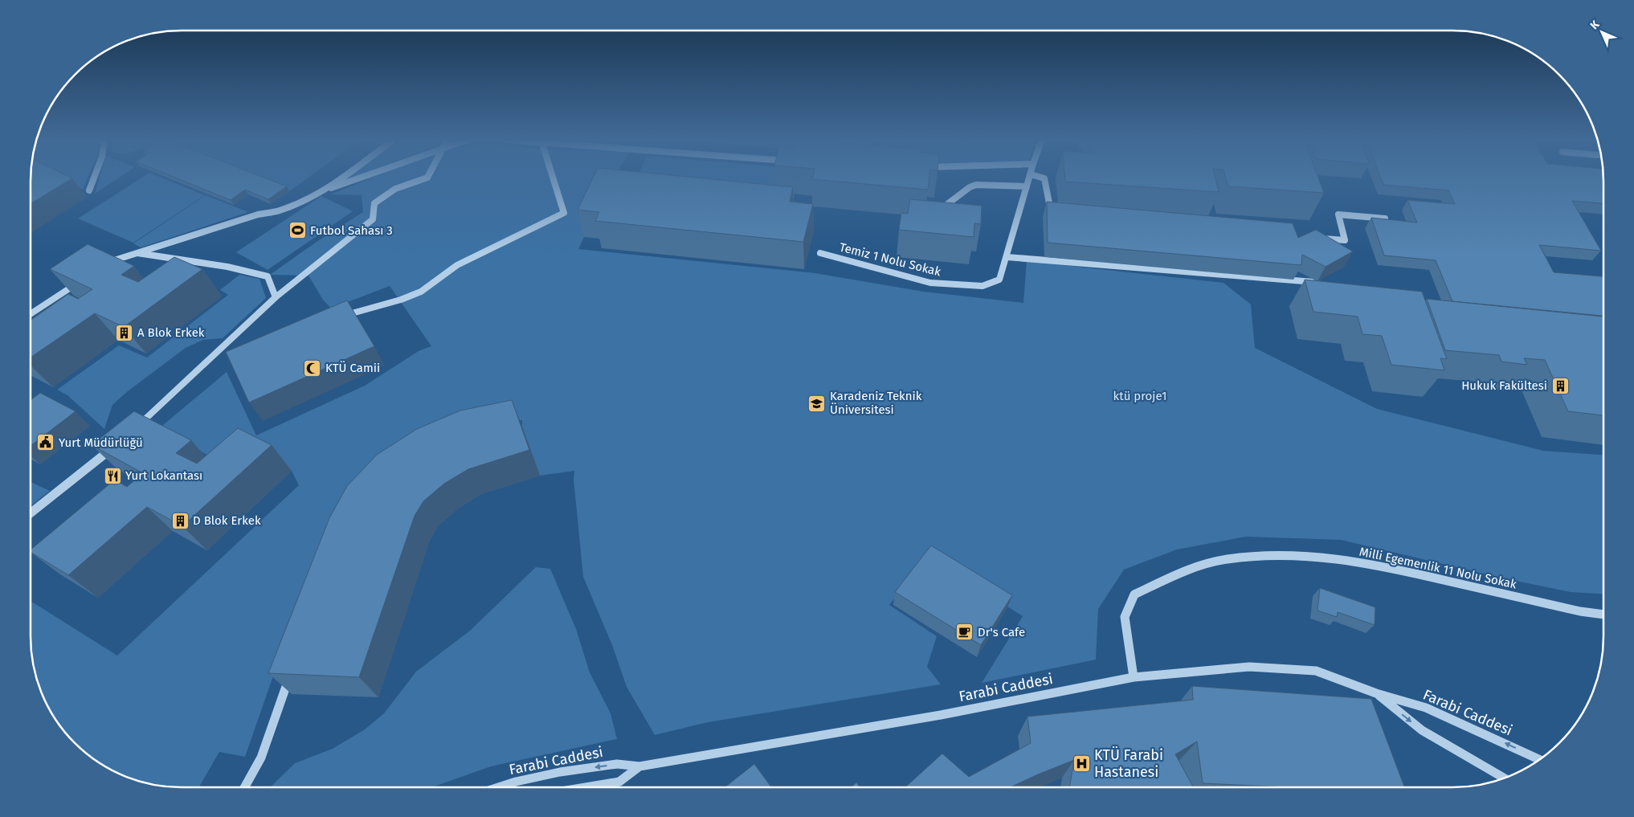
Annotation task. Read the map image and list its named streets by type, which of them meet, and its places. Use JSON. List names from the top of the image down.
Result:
{
  "streets": {
    "street": ["Temiz 1 Nolu Sokak", "Milli Egemenlik 11 Nolu Sokak", "Farabi Caddesi"]
  },
  "crossings": [
    ["Milli Egemenlik 11 Nolu Sokak", "Farabi Caddesi"]
  ],
  "parks": ["ktü proje1"],
  "places": {
    "sports": ["Futbol Sahası 3"],
    "building": ["A Blok Erkek", "Hukuk Fakültesi", "D Blok Erkek"],
    "mosque": ["KTÜ Camii"],
    "school or university": ["Karadeniz Teknik Üniversitesi"],
    "public building": ["Yurt Müdürlüğü"],
    "restaurant": ["Yurt Lokantası"],
    "cafe": ["Dr's Cafe"],
    "hospital": ["KTÜ Farabi Hastanesi"]
  },
  "north": "top left"
}
